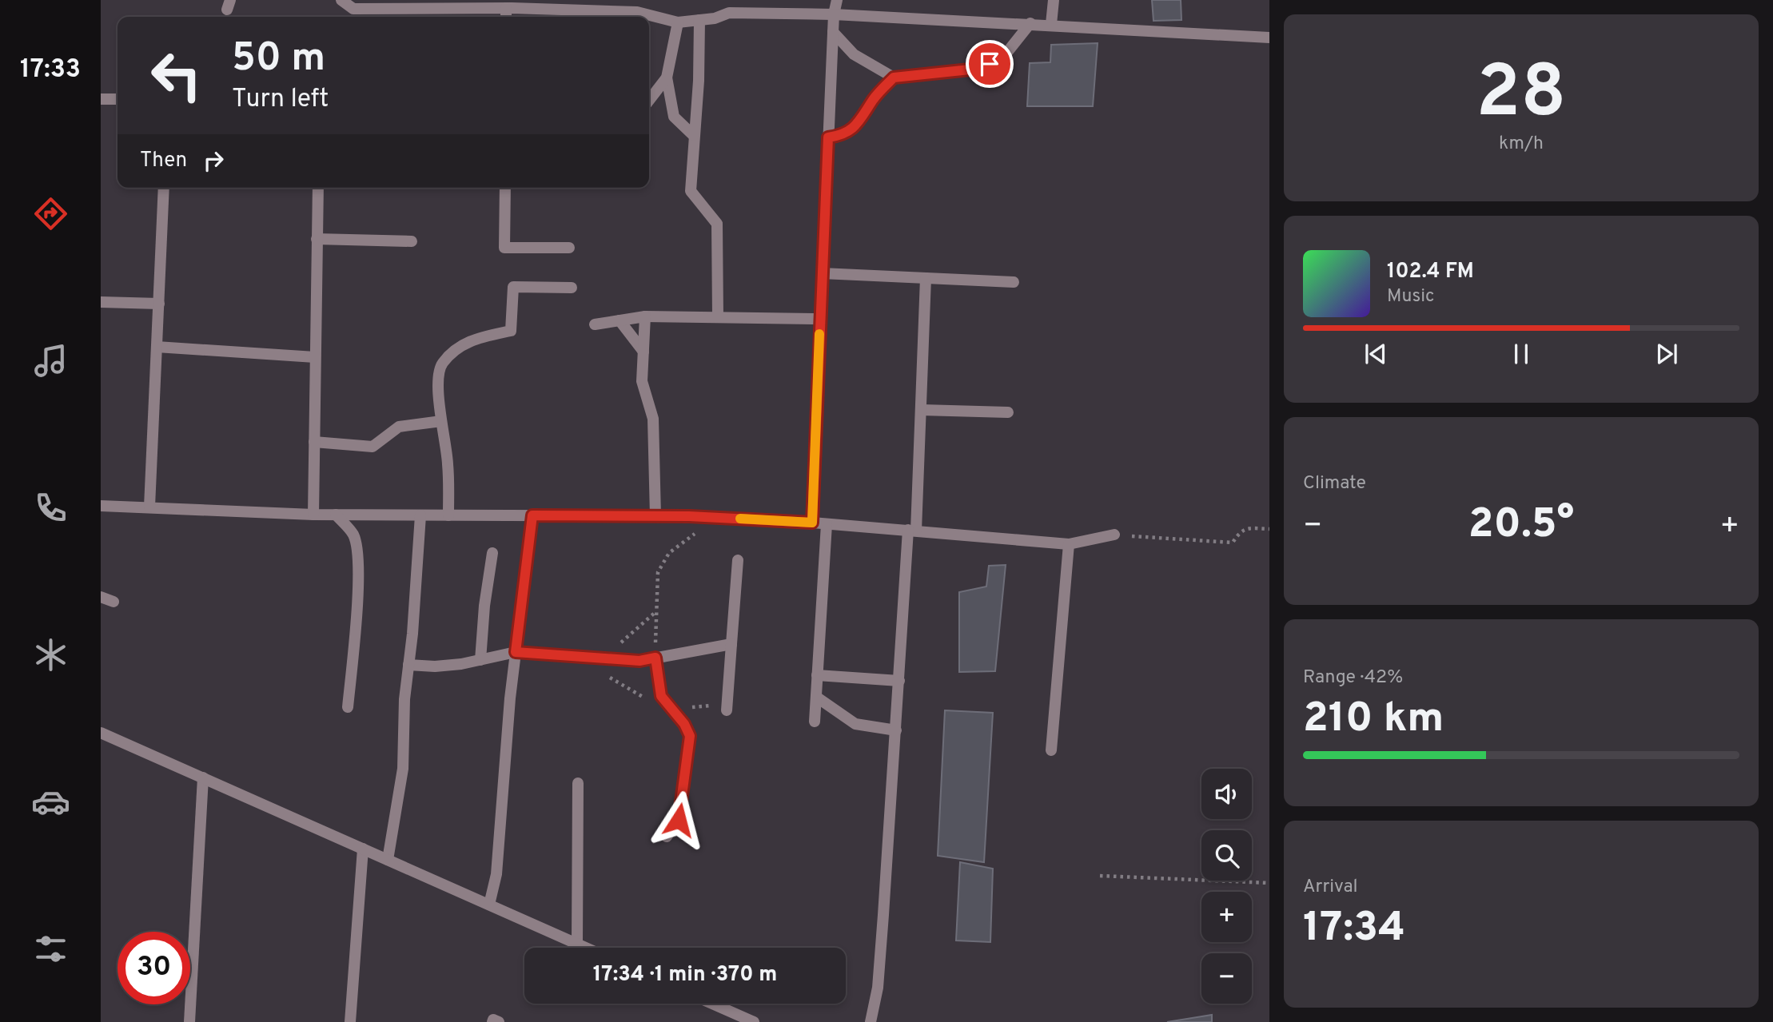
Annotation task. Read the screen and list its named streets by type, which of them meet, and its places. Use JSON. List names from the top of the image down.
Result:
{
  "page": {
    "tabs": "17:33",
    "tile": [
      ["28", "km/h"],
      "Climate",
      ["Range · 42%", "210 km"],
      ["Arrival", "17:34"]
    ],
    "turn": ["50 m", "Turn left"],
    "then": "Then",
    "song": ["102.4 FM", "Music"],
    "heat": ["−", "20.5°", "+"],
    "map_buttons": ["+", "−"],
    "limit": "30",
    "trip": "17:34 · 1 min · 370 m"
  }
}
